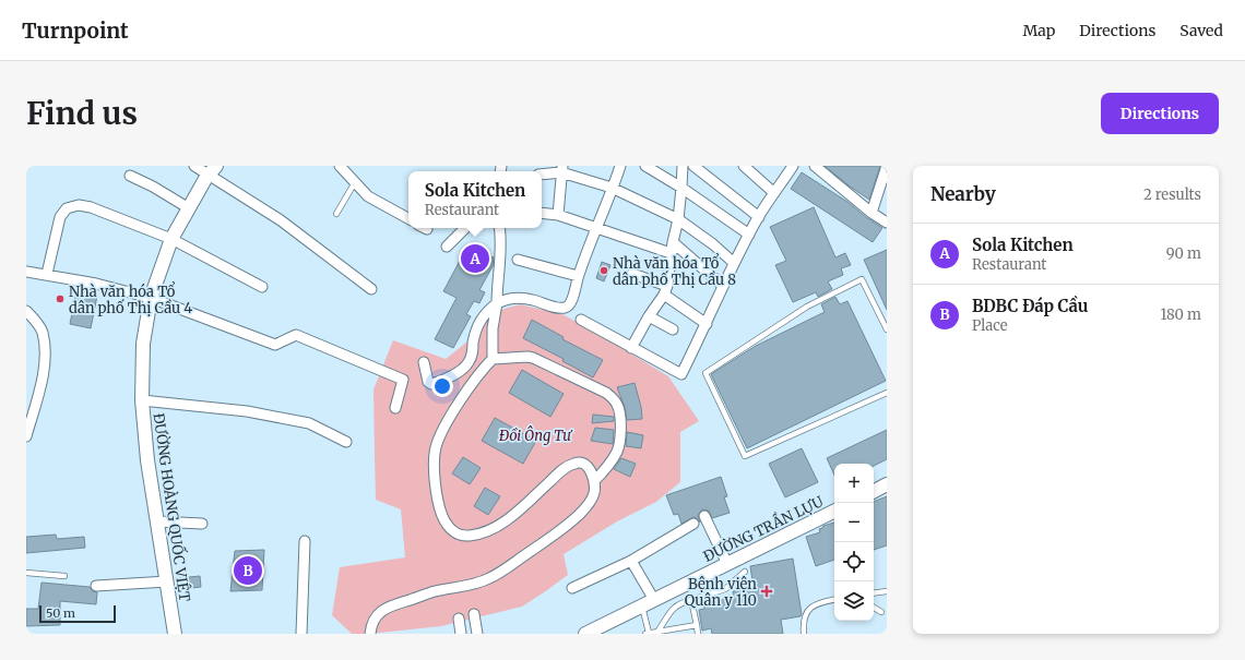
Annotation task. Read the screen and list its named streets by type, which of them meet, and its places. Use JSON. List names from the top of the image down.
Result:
{
  "streets": {
    "main road": ["ĐƯỜNG HOÀNG QUỐC VIỆT", "ĐƯỜNG TRẦN LỰU"]
  },
  "parks": ["Đồi Ông Tư"],
  "places": {
    "other": ["Nhà văn hóa Tổ dân phố Thị Cầu 8", "Nhà văn hóa Tổ dân phố Thị Cầu 4"],
    "health": ["Bệnh viện Quân y 110"]
  },
  "scale_bar": "50 m",
  "page": {
    "header": "Turnpoint",
    "nav": ["Map", "Directions", "Saved"],
    "buttons": "Directions",
    "title": "Find us",
    "heading": ["Nearby", "2 results"],
    "popup": ["Sola Kitchen", "Restaurant"],
    "list": [
      {
        "mark": "A",
        "name": "Sola Kitchen",
        "note": "Restaurant",
        "value": "90 m"
      },
      {
        "mark": "B",
        "name": "BDBC Đáp Cầu",
        "note": "Place",
        "value": "180 m"
      }
    ],
    "pins": ["A", "B"],
    "map_buttons": ["+", "−"],
    "scale": "50 m"
  }
}
